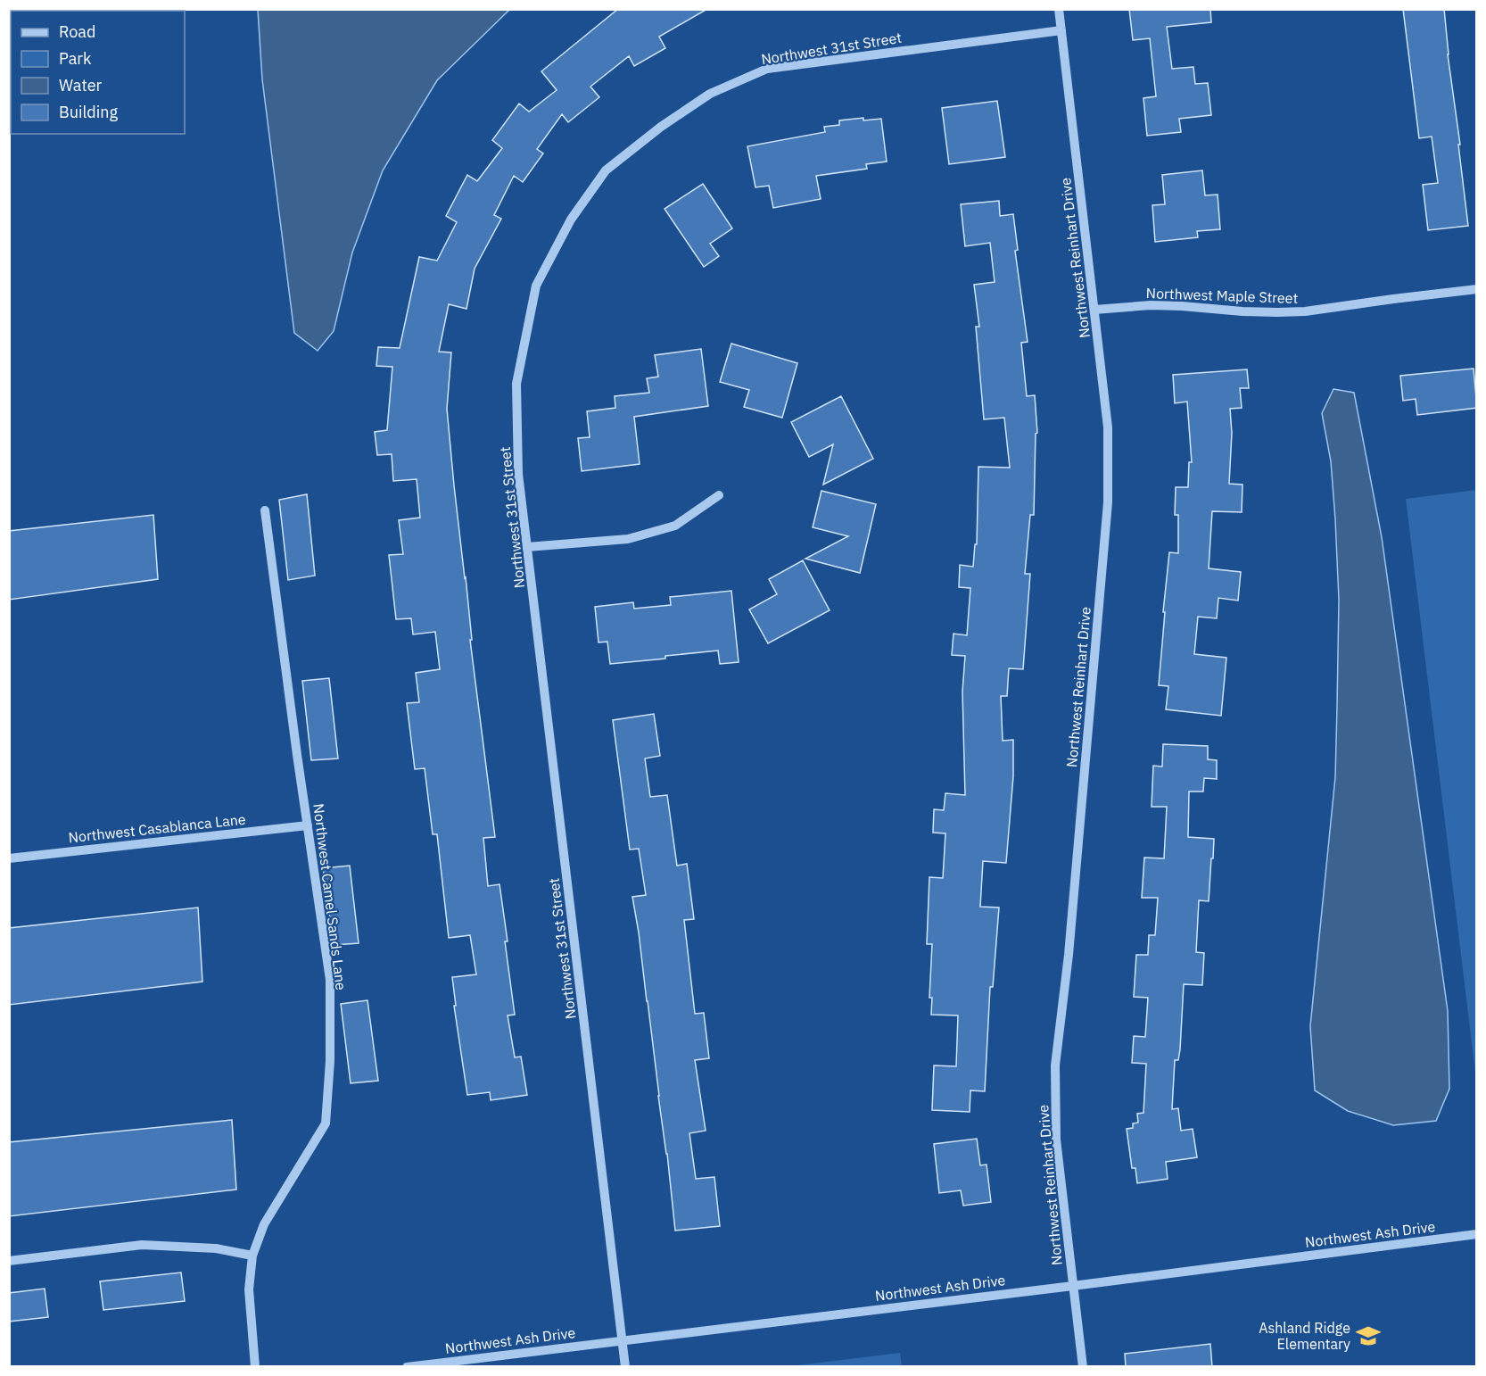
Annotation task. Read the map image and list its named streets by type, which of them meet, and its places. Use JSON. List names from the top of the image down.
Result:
{
  "streets": {
    "street": [
      "Northwest 31st Street",
      "Northwest Reinhart Drive",
      "Northwest Maple Street",
      "Northwest Casablanca Lane",
      "Northwest Camel Sands Lane",
      "Northwest Ash Drive"
    ]
  },
  "crossings": [
    ["Northwest 31st Street", "Northwest Reinhart Drive"],
    ["Northwest 31st Street", "Northwest Ash Drive"],
    ["Northwest Reinhart Drive", "Northwest Maple Street"],
    ["Northwest Reinhart Drive", "Northwest Ash Drive"],
    ["Northwest Casablanca Lane", "Northwest Camel Sands Lane"]
  ],
  "places": {
    "school or university": ["Ashland Ridge Elementary"]
  },
  "legend": [
    "Road",
    "Park",
    "Water",
    "Building"
  ]
}
